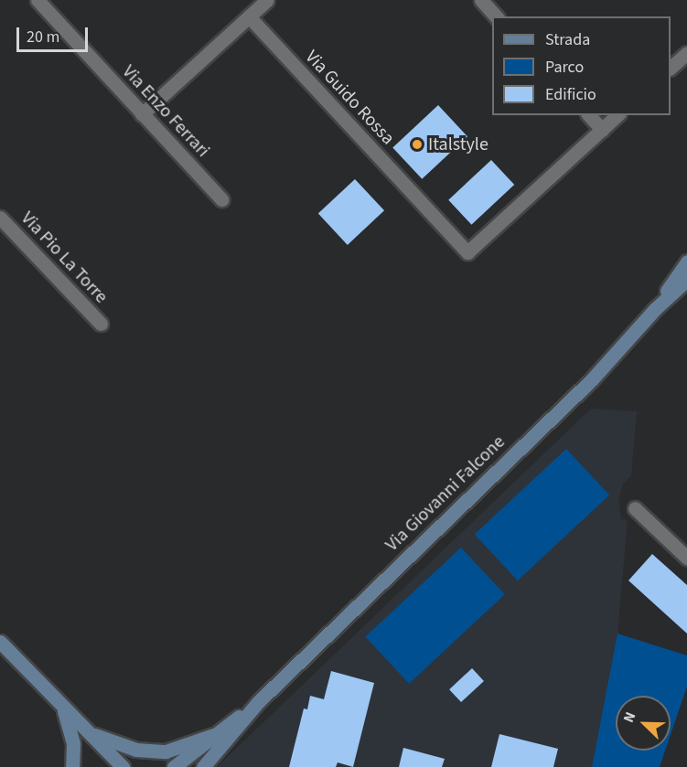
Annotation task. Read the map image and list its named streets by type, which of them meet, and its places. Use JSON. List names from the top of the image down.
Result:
{
  "streets": {
    "main road": ["Via Giovanni Falcone"],
    "street": ["Via Guido Rossa", "Via Enzo Ferrari", "Via Pio La Torre"]
  },
  "places": ["Italstyle"],
  "legend": ["Strada", "Parco", "Edificio"],
  "scale_bar": "20 m",
  "north": "top left"
}
